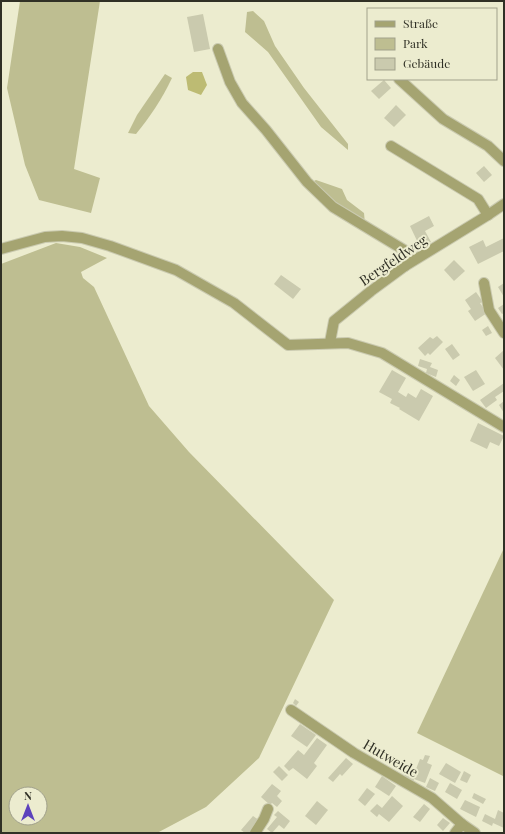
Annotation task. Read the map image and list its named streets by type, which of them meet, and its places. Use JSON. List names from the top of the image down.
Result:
{
  "streets": {
    "street": ["Bergfeldweg", "Hutweide"]
  },
  "legend": ["Straße", "Park", "Gebäude"],
  "north": "top"
}
